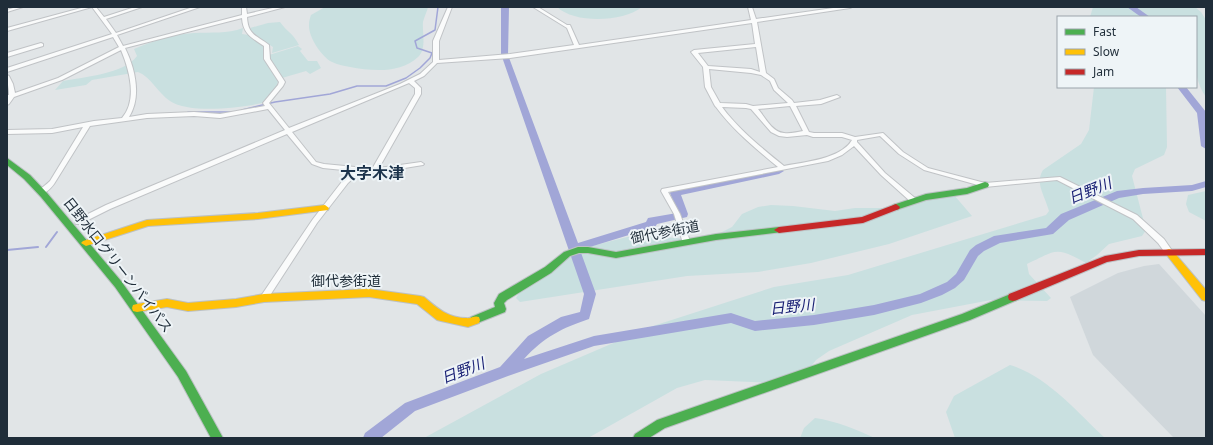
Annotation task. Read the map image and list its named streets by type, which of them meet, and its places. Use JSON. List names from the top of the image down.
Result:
{
  "streets": {
    "main road": ["御代参街道", "日野水口グリーンバイパス"]
  },
  "crossings": [
    ["御代参街道", "日野水口グリーンバイパス"]
  ],
  "districts": ["大字木津"],
  "water": ["日野川"],
  "legend": ["Fast", "Slow", "Jam"]
}
